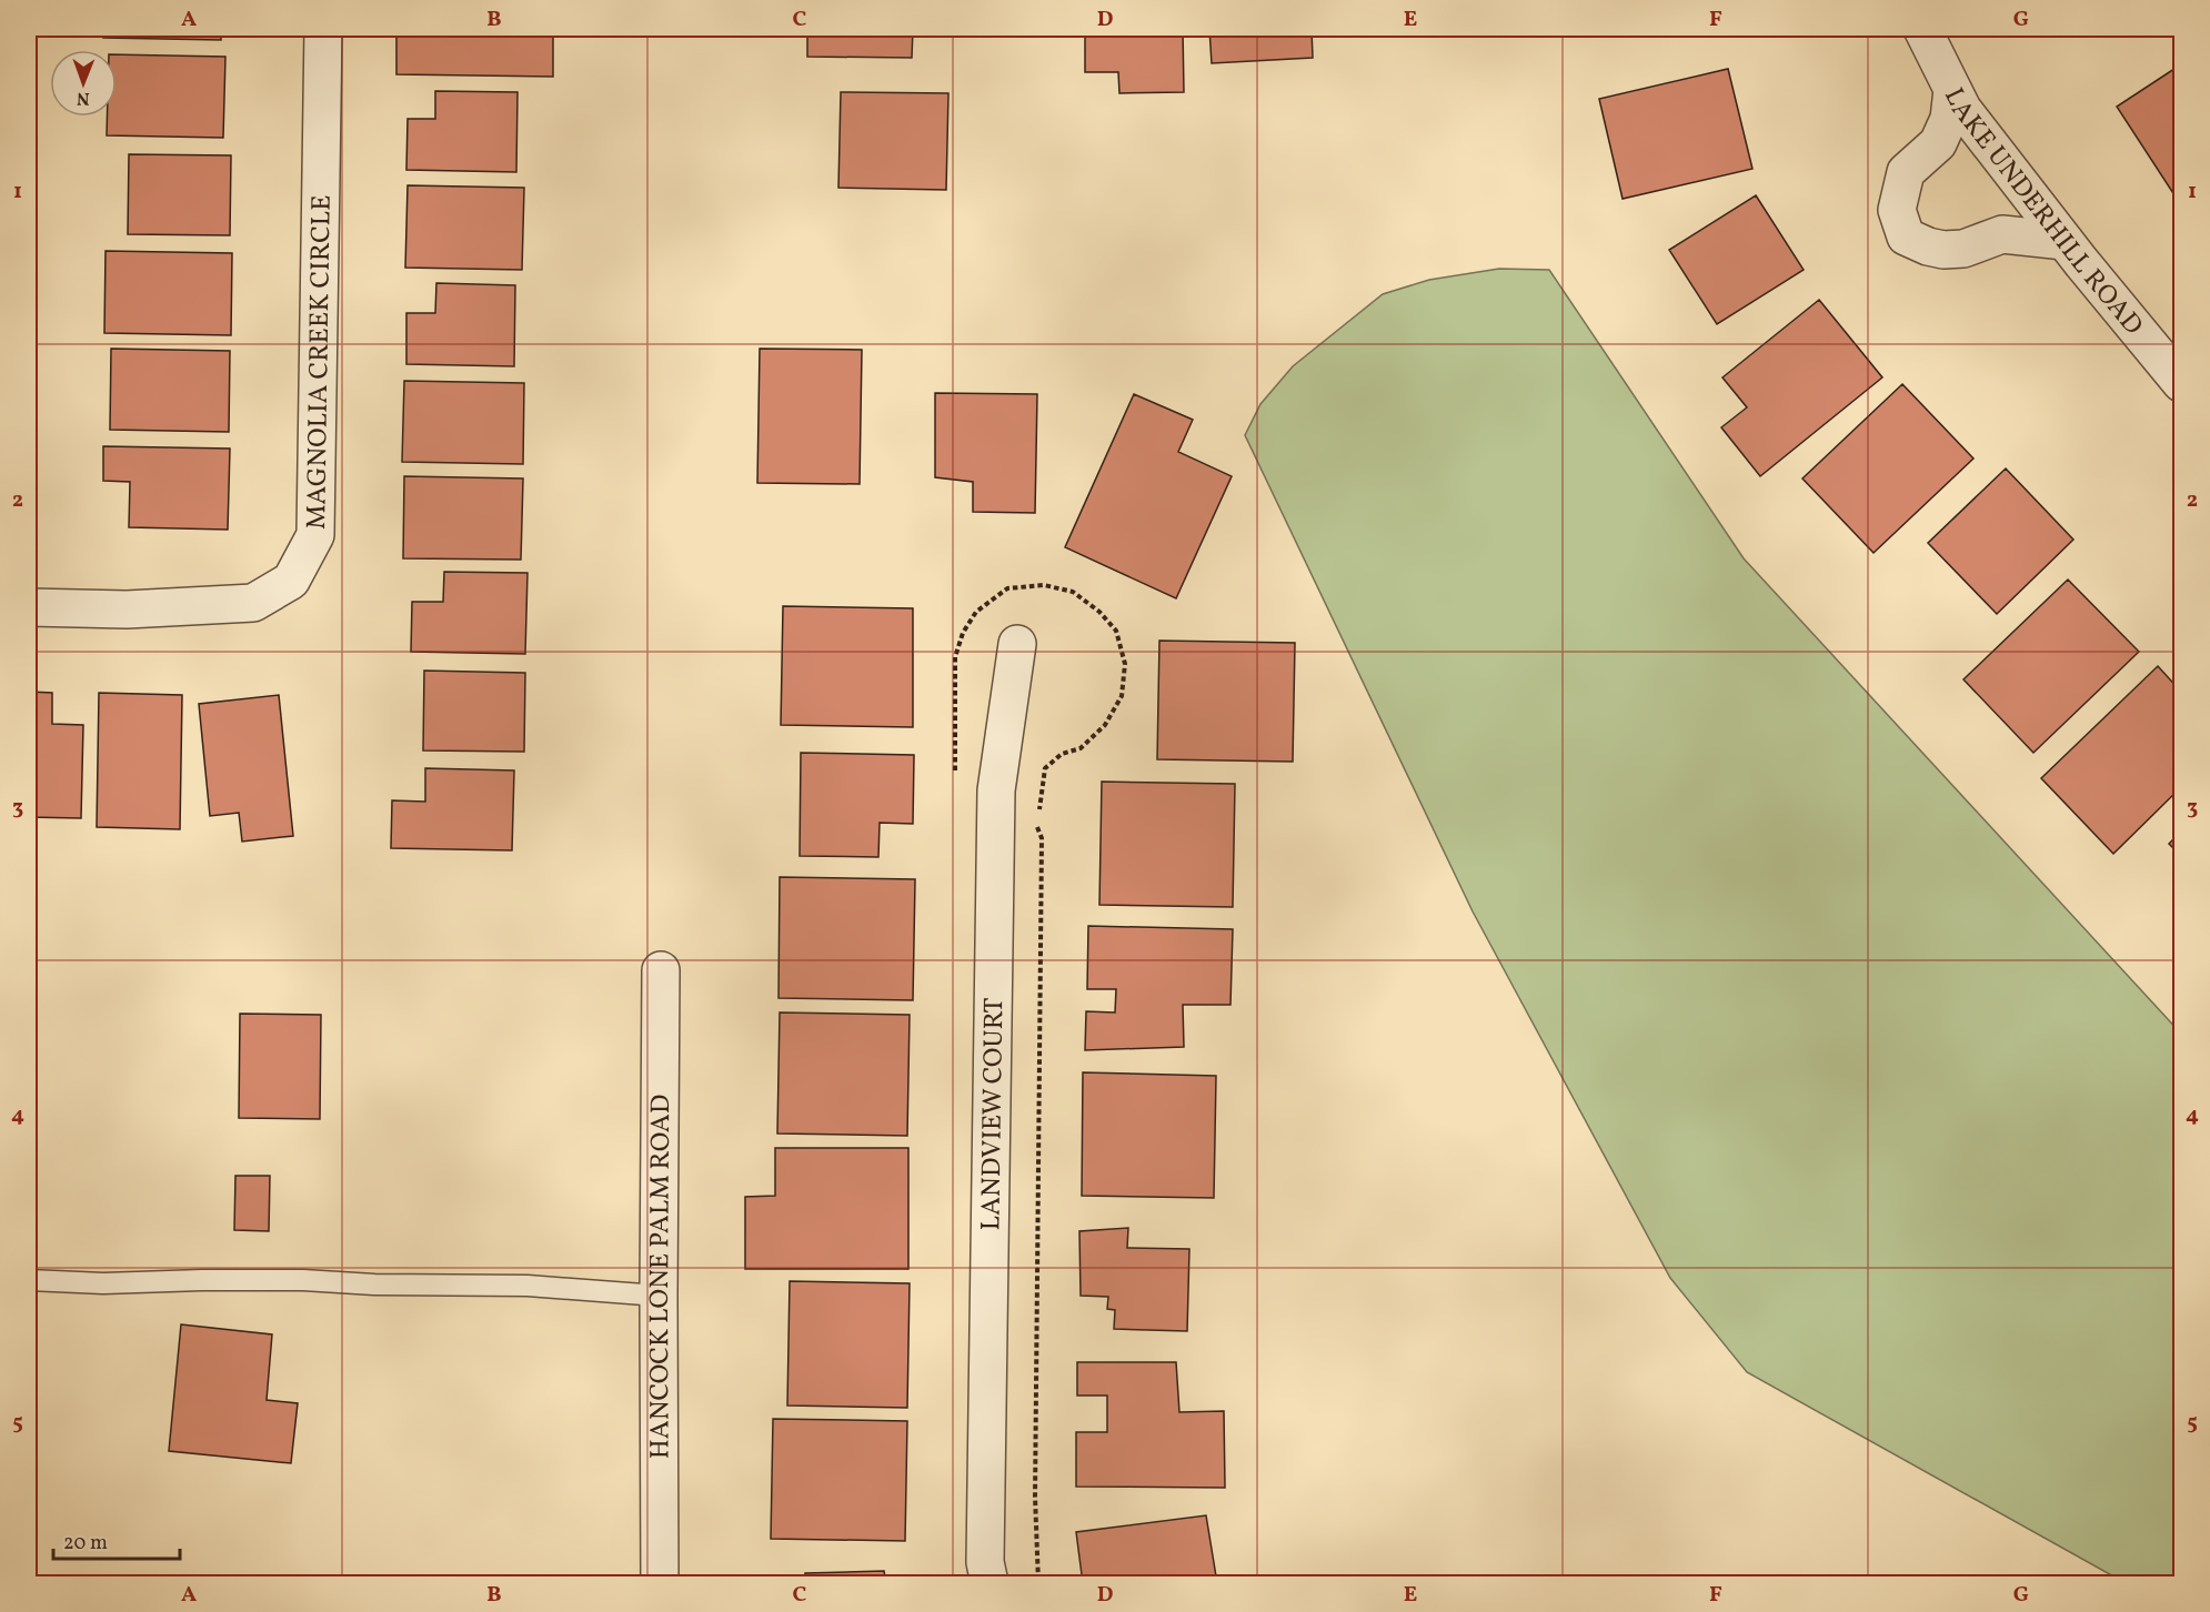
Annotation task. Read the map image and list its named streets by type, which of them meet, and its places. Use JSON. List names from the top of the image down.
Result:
{
  "streets": {
    "street": [
      "LAKE UNDERHILL ROAD",
      "MAGNOLIA CREEK CIRCLE",
      "LANDVIEW COURT",
      "HANCOCK LONE PALM ROAD"
    ]
  },
  "scale_bar": "20 m",
  "north": "bottom",
  "grid": {
    "columns": [
      "A",
      "B",
      "C",
      "D",
      "E",
      "F",
      "G"
    ],
    "rows": [
      "1",
      "2",
      "3",
      "4",
      "5"
    ]
  }
}
